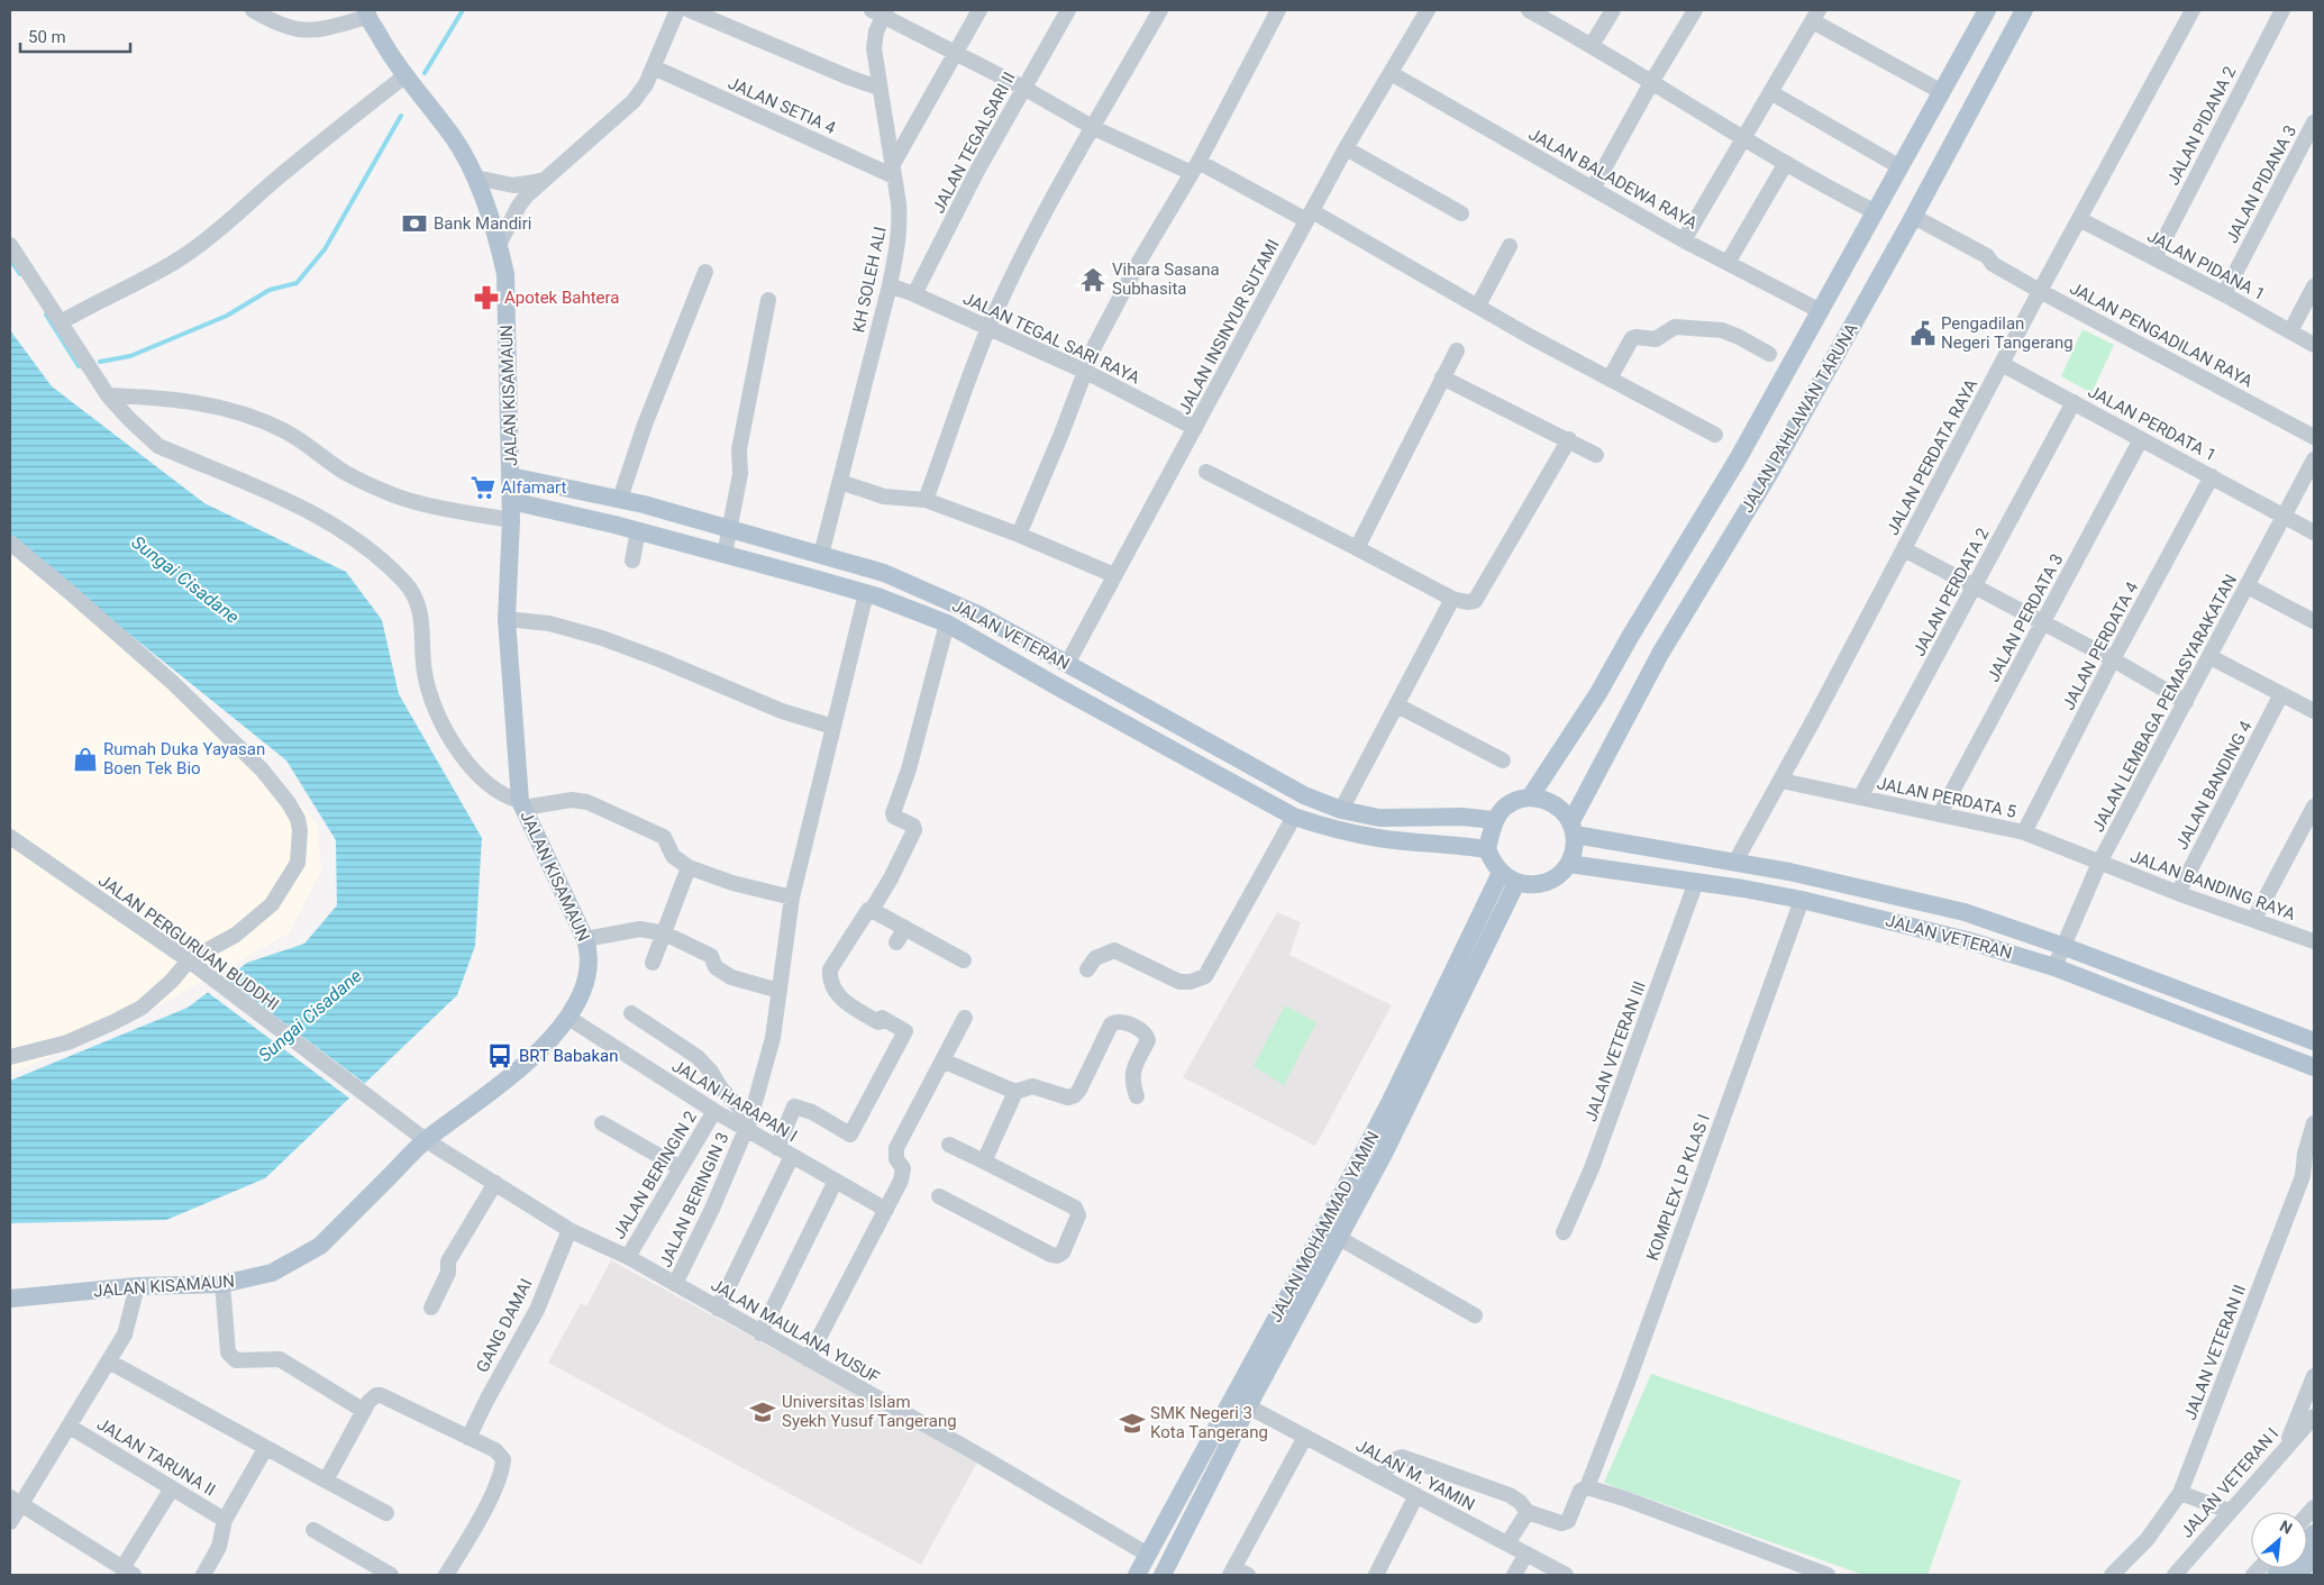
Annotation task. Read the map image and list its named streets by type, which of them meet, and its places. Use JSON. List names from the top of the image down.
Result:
{
  "streets": {
    "main road": [
      "JALAN KISAMAUN",
      "JALAN PAHLAWAN TARUNA",
      "JALAN VETERAN",
      "JALAN MOHAMMAD YAMIN"
    ],
    "street": [
      "JALAN SETIA 4",
      "JALAN PIDANA 2",
      "JALAN TEGALSARI II",
      "JALAN BALADEWA RAYA",
      "JALAN PIDANA 3",
      "JALAN PIDANA 1",
      "KH SOLEH ALI",
      "JALAN INSINYUR SUTAMI",
      "JALAN PENGADILAN RAYA",
      "JALAN TEGAL SARI RAYA",
      "JALAN PERDATA 1",
      "JALAN PERDATA RAYA",
      "JALAN PERDATA 2",
      "JALAN PERDATA 3",
      "JALAN PERDATA 4",
      "JALAN LEMBAGA PEMASYARAKATAN",
      "JALAN BANDING 4",
      "JALAN PERDATA 5",
      "JALAN BANDING RAYA",
      "JALAN PERGURUAN BUDDHI",
      "JALAN VETERAN III",
      "JALAN HARAPAN I",
      "JALAN BERINGIN 2",
      "KOMPLEX LP KLAS I",
      "JALAN BERINGIN 3",
      "GANG DAMAI",
      "JALAN MAULANA YUSUF",
      "JALAN VETERAN II",
      "JALAN TARUNA II",
      "JALAN M. YAMIN",
      "JALAN VETERAN I"
    ]
  },
  "crossings": [
    ["JALAN SETIA 4", "KH SOLEH ALI"],
    ["JALAN PIDANA 2", "JALAN PIDANA 1"],
    ["JALAN TEGALSARI II", "JALAN TEGAL SARI RAYA"],
    ["JALAN BALADEWA RAYA", "JALAN INSINYUR SUTAMI"],
    ["JALAN BALADEWA RAYA", "JALAN PAHLAWAN TARUNA"],
    ["JALAN PIDANA 3", "JALAN PIDANA 1"],
    ["JALAN PIDANA 1", "JALAN PERDATA RAYA"],
    ["KH SOLEH ALI", "JALAN TEGAL SARI RAYA"],
    ["KH SOLEH ALI", "JALAN VETERAN"],
    ["JALAN INSINYUR SUTAMI", "JALAN TEGAL SARI RAYA"],
    ["JALAN INSINYUR SUTAMI", "JALAN VETERAN"],
    ["JALAN PENGADILAN RAYA", "JALAN PAHLAWAN TARUNA"],
    ["JALAN PENGADILAN RAYA", "JALAN PERDATA RAYA"],
    ["JALAN KISAMAUN", "JALAN VETERAN"],
    ["JALAN KISAMAUN", "JALAN PERGURUAN BUDDHI"],
    ["JALAN KISAMAUN", "JALAN HARAPAN I"],
    ["JALAN KISAMAUN", "JALAN MAULANA YUSUF"],
    ["JALAN PAHLAWAN TARUNA", "JALAN VETERAN"],
    ["JALAN PAHLAWAN TARUNA", "JALAN MOHAMMAD YAMIN"],
    ["JALAN PERDATA 1", "JALAN PERDATA RAYA"],
    ["JALAN PERDATA 1", "JALAN PERDATA 2"],
    ["JALAN PERDATA 1", "JALAN PERDATA 3"],
    ["JALAN PERDATA 1", "JALAN PERDATA 4"],
    ["JALAN PERDATA 1", "JALAN LEMBAGA PEMASYARAKATAN"],
    ["JALAN PERDATA RAYA", "JALAN VETERAN"],
    ["JALAN PERDATA RAYA", "JALAN PERDATA 5"],
    ["JALAN PERDATA 2", "JALAN PERDATA 5"],
    ["JALAN PERDATA 3", "JALAN PERDATA 5"],
    ["JALAN VETERAN", "JALAN LEMBAGA PEMASYARAKATAN"],
    ["JALAN VETERAN", "JALAN VETERAN III"],
    ["JALAN VETERAN", "KOMPLEX LP KLAS I"],
    ["JALAN VETERAN", "JALAN BERINGIN 3"],
    ["JALAN VETERAN", "JALAN MOHAMMAD YAMIN"],
    ["JALAN PERDATA 4", "JALAN PERDATA 5"],
    ["JALAN LEMBAGA PEMASYARAKATAN", "JALAN PERDATA 5"],
    ["JALAN LEMBAGA PEMASYARAKATAN", "JALAN BANDING RAYA"],
    ["JALAN BANDING 4", "JALAN BANDING RAYA"],
    ["JALAN PERDATA 5", "JALAN BANDING RAYA"],
    ["JALAN PERGURUAN BUDDHI", "JALAN MAULANA YUSUF"],
    ["JALAN HARAPAN I", "JALAN BERINGIN 2"],
    ["JALAN HARAPAN I", "JALAN BERINGIN 3"],
    ["JALAN BERINGIN 2", "JALAN MAULANA YUSUF"],
    ["JALAN BERINGIN 3", "JALAN MAULANA YUSUF"],
    ["JALAN MOHAMMAD YAMIN", "JALAN MAULANA YUSUF"],
    ["JALAN MOHAMMAD YAMIN", "JALAN M. YAMIN"],
    ["GANG DAMAI", "JALAN MAULANA YUSUF"]
  ],
  "water": ["Sungai Cisadane"],
  "places": {
    "bank": ["Bank Mandiri"],
    "temple": ["Vihara Sasana Subhasita"],
    "pharmacy": ["Apotek Bahtera"],
    "public building": ["Pengadilan Negeri Tangerang"],
    "supermarket": ["Alfamart"],
    "shop": ["Rumah Duka Yayasan Boen Tek Bio"],
    "bus stop": ["BRT Babakan"],
    "school or university": ["Universitas Islam Syekh Yusuf Tangerang", "SMK Negeri 3 Kota Tangerang"]
  },
  "scale_bar": "50 m",
  "north": "top right"
}
